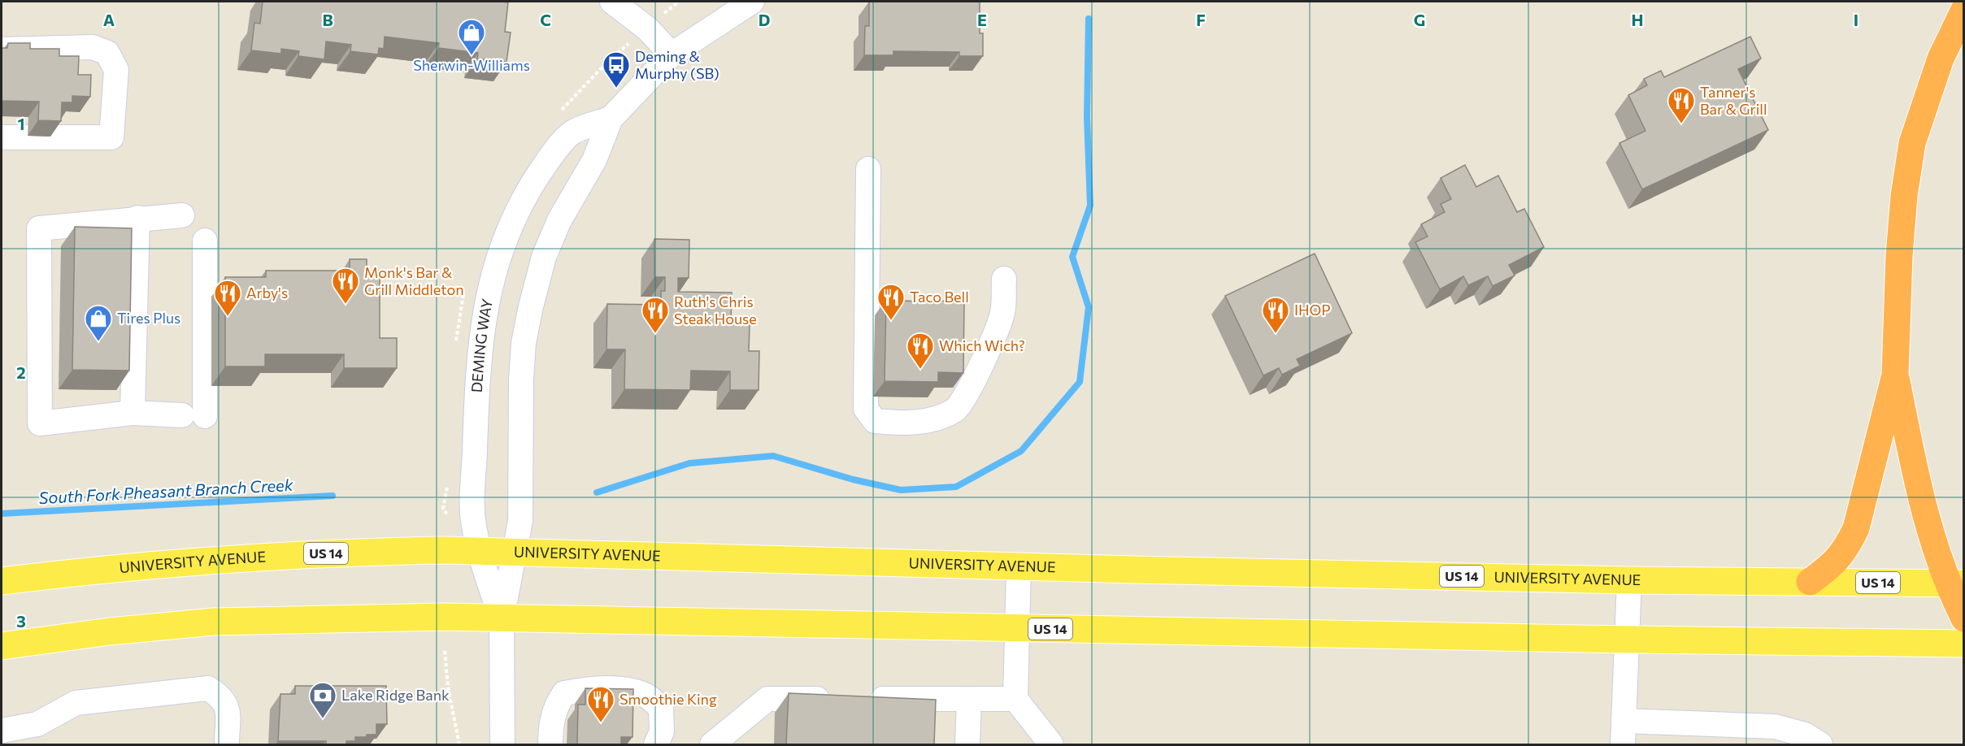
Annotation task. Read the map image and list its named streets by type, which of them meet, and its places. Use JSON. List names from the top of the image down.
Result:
{
  "streets": {
    "main road": ["US 14", "UNIVERSITY AVENUE"],
    "street": ["DEMING WAY"]
  },
  "crossings": [
    ["DEMING WAY", "US 14"],
    ["DEMING WAY", "UNIVERSITY AVENUE"]
  ],
  "water": ["South Fork Pheasant Branch Creek"],
  "places": {
    "shop": ["Sherwin-Williams", "Tires Plus"],
    "bus stop": ["Deming & Murphy (SB)"],
    "restaurant": [
      "Tanner's Bar & Grill",
      "Monk's Bar & Grill Middleton",
      "Arby's",
      "Taco Bell",
      "Ruth's Chris Steak House",
      "IHOP",
      "Which Wich?",
      "Smoothie King"
    ],
    "bank": ["Lake Ridge Bank"]
  },
  "grid": {
    "columns": [
      "A",
      "B",
      "C",
      "D",
      "E",
      "F",
      "G",
      "H",
      "I"
    ],
    "rows": ["1", "2", "3"]
  }
}
